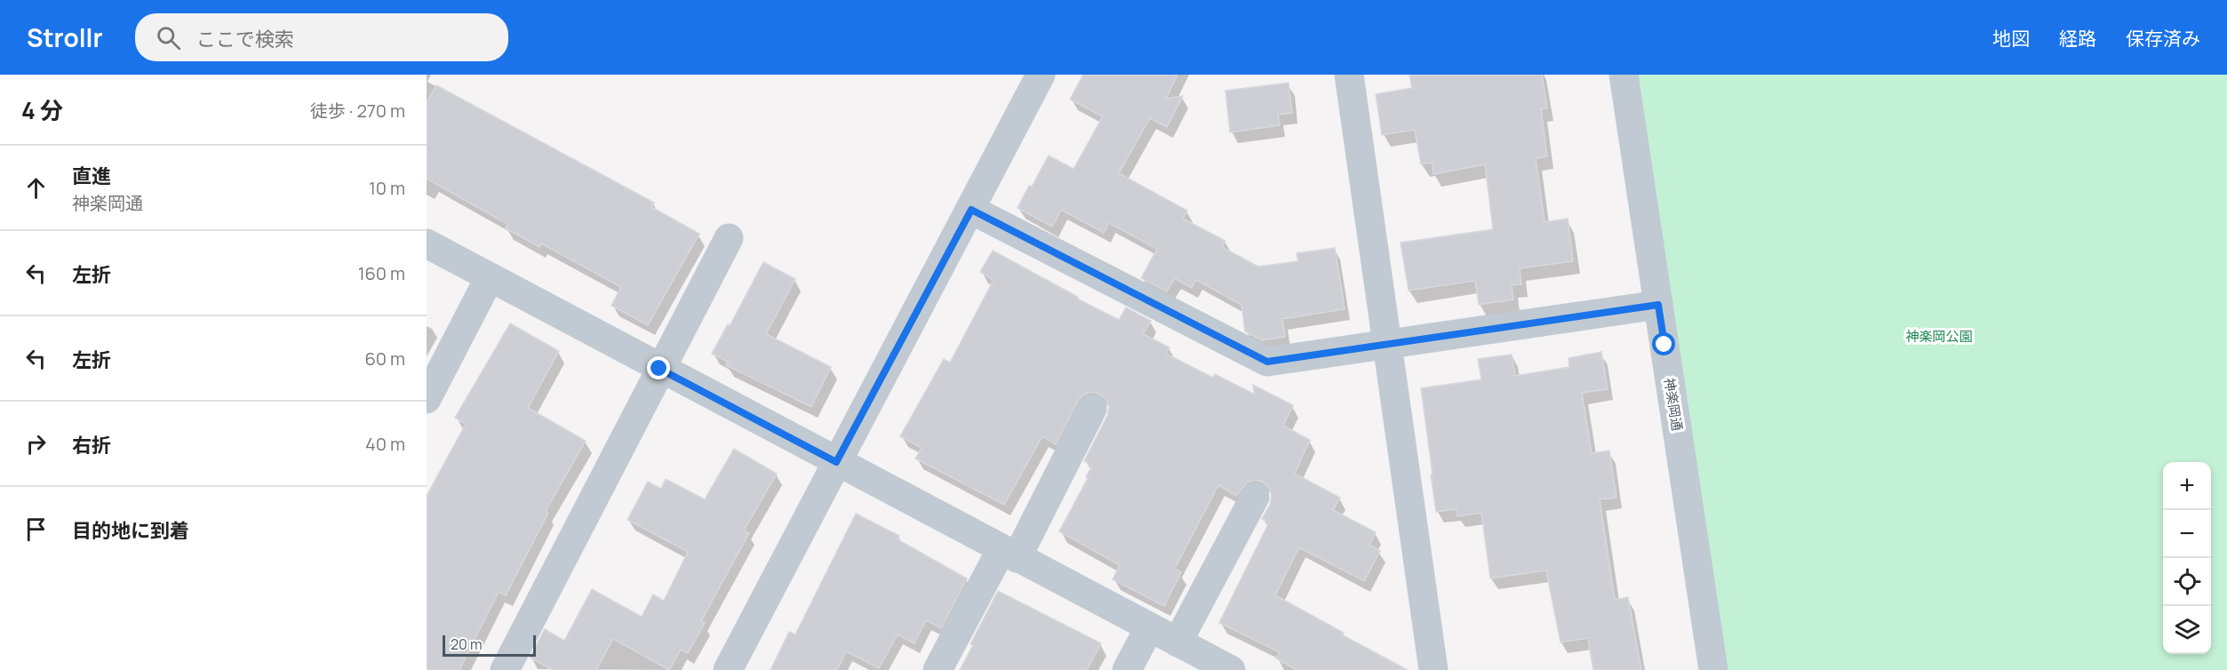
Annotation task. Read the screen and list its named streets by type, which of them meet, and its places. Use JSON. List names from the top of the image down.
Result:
{
  "streets": {
    "street": ["神楽岡通"]
  },
  "parks": ["神楽岡公園"],
  "scale_bar": "20 m",
  "page": {
    "header": "Strollr",
    "search": "ここで検索",
    "nav": ["地図", "経路", "保存済み"],
    "heading": ["4 分", "徒歩 · 270 m"],
    "list": [
      ["直進", "神楽岡通", "10 m"],
      ["左折", "160 m"],
      ["左折", "60 m"],
      ["右折", "40 m"],
      "目的地に到着"
    ],
    "map_buttons": ["+", "−"],
    "scale": "20 m"
  }
}
